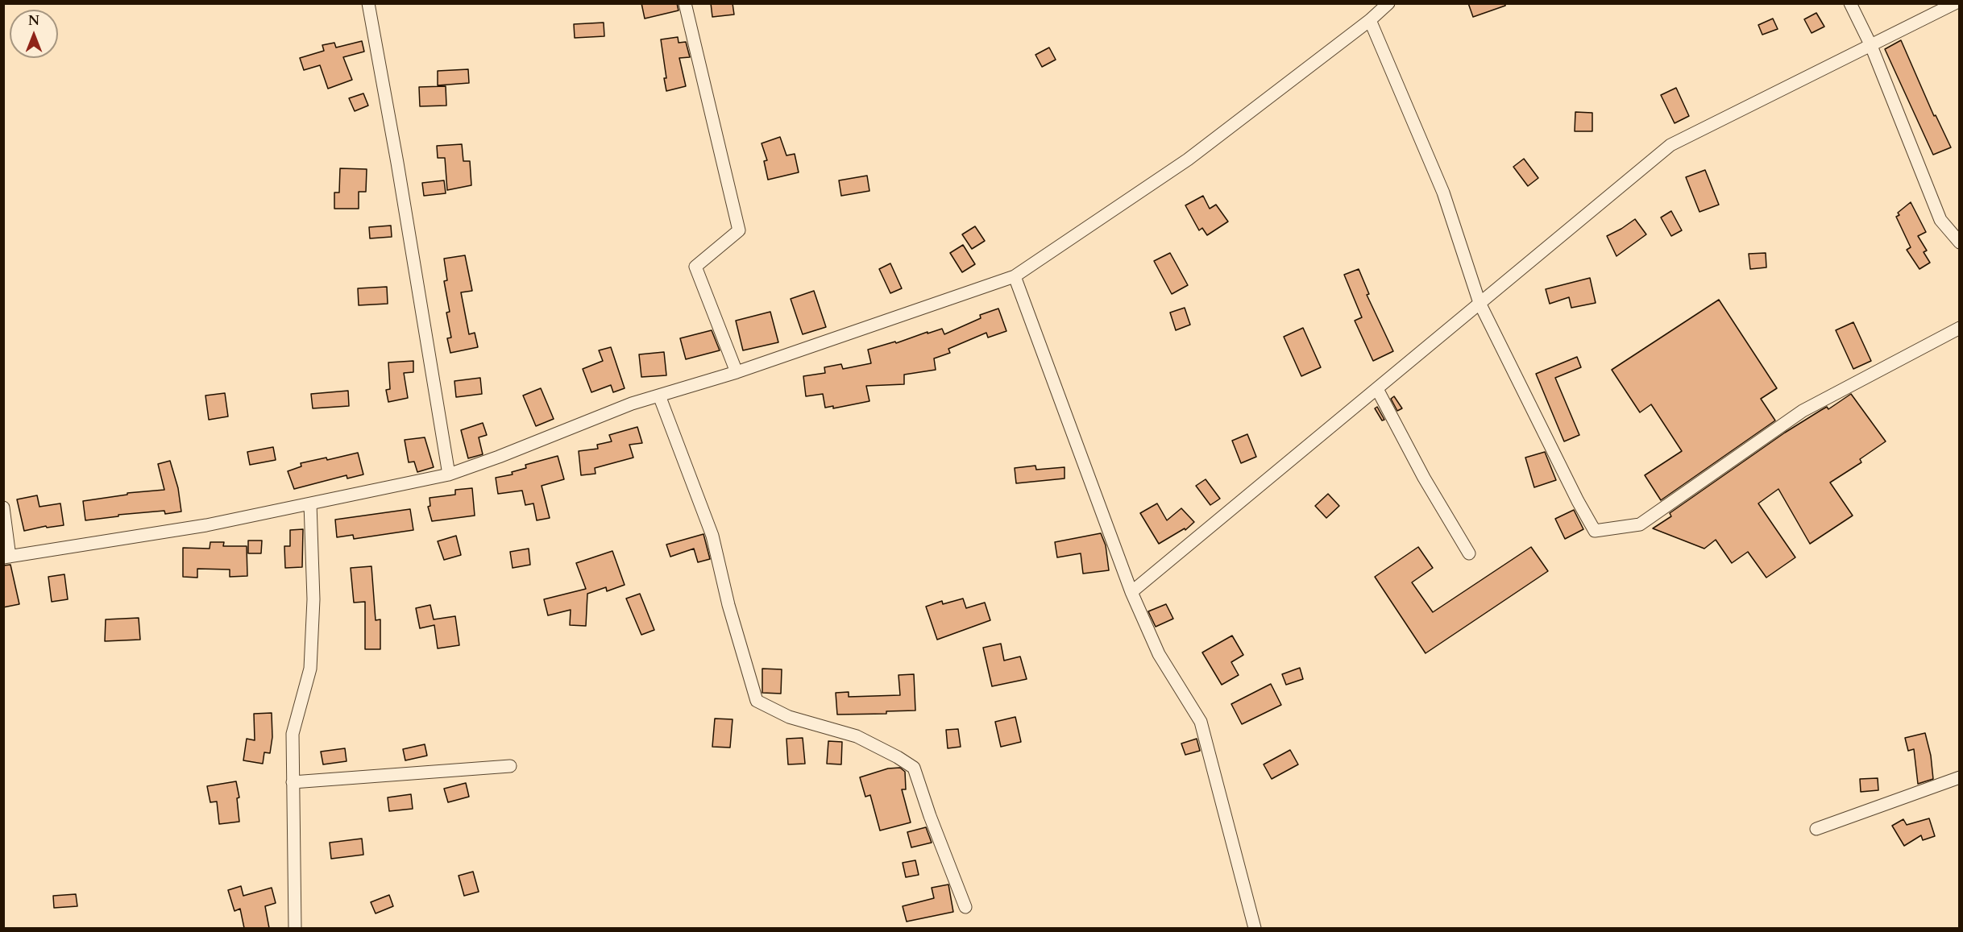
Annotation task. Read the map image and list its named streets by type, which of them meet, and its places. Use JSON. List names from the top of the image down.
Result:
{
  "north": "top"
}
